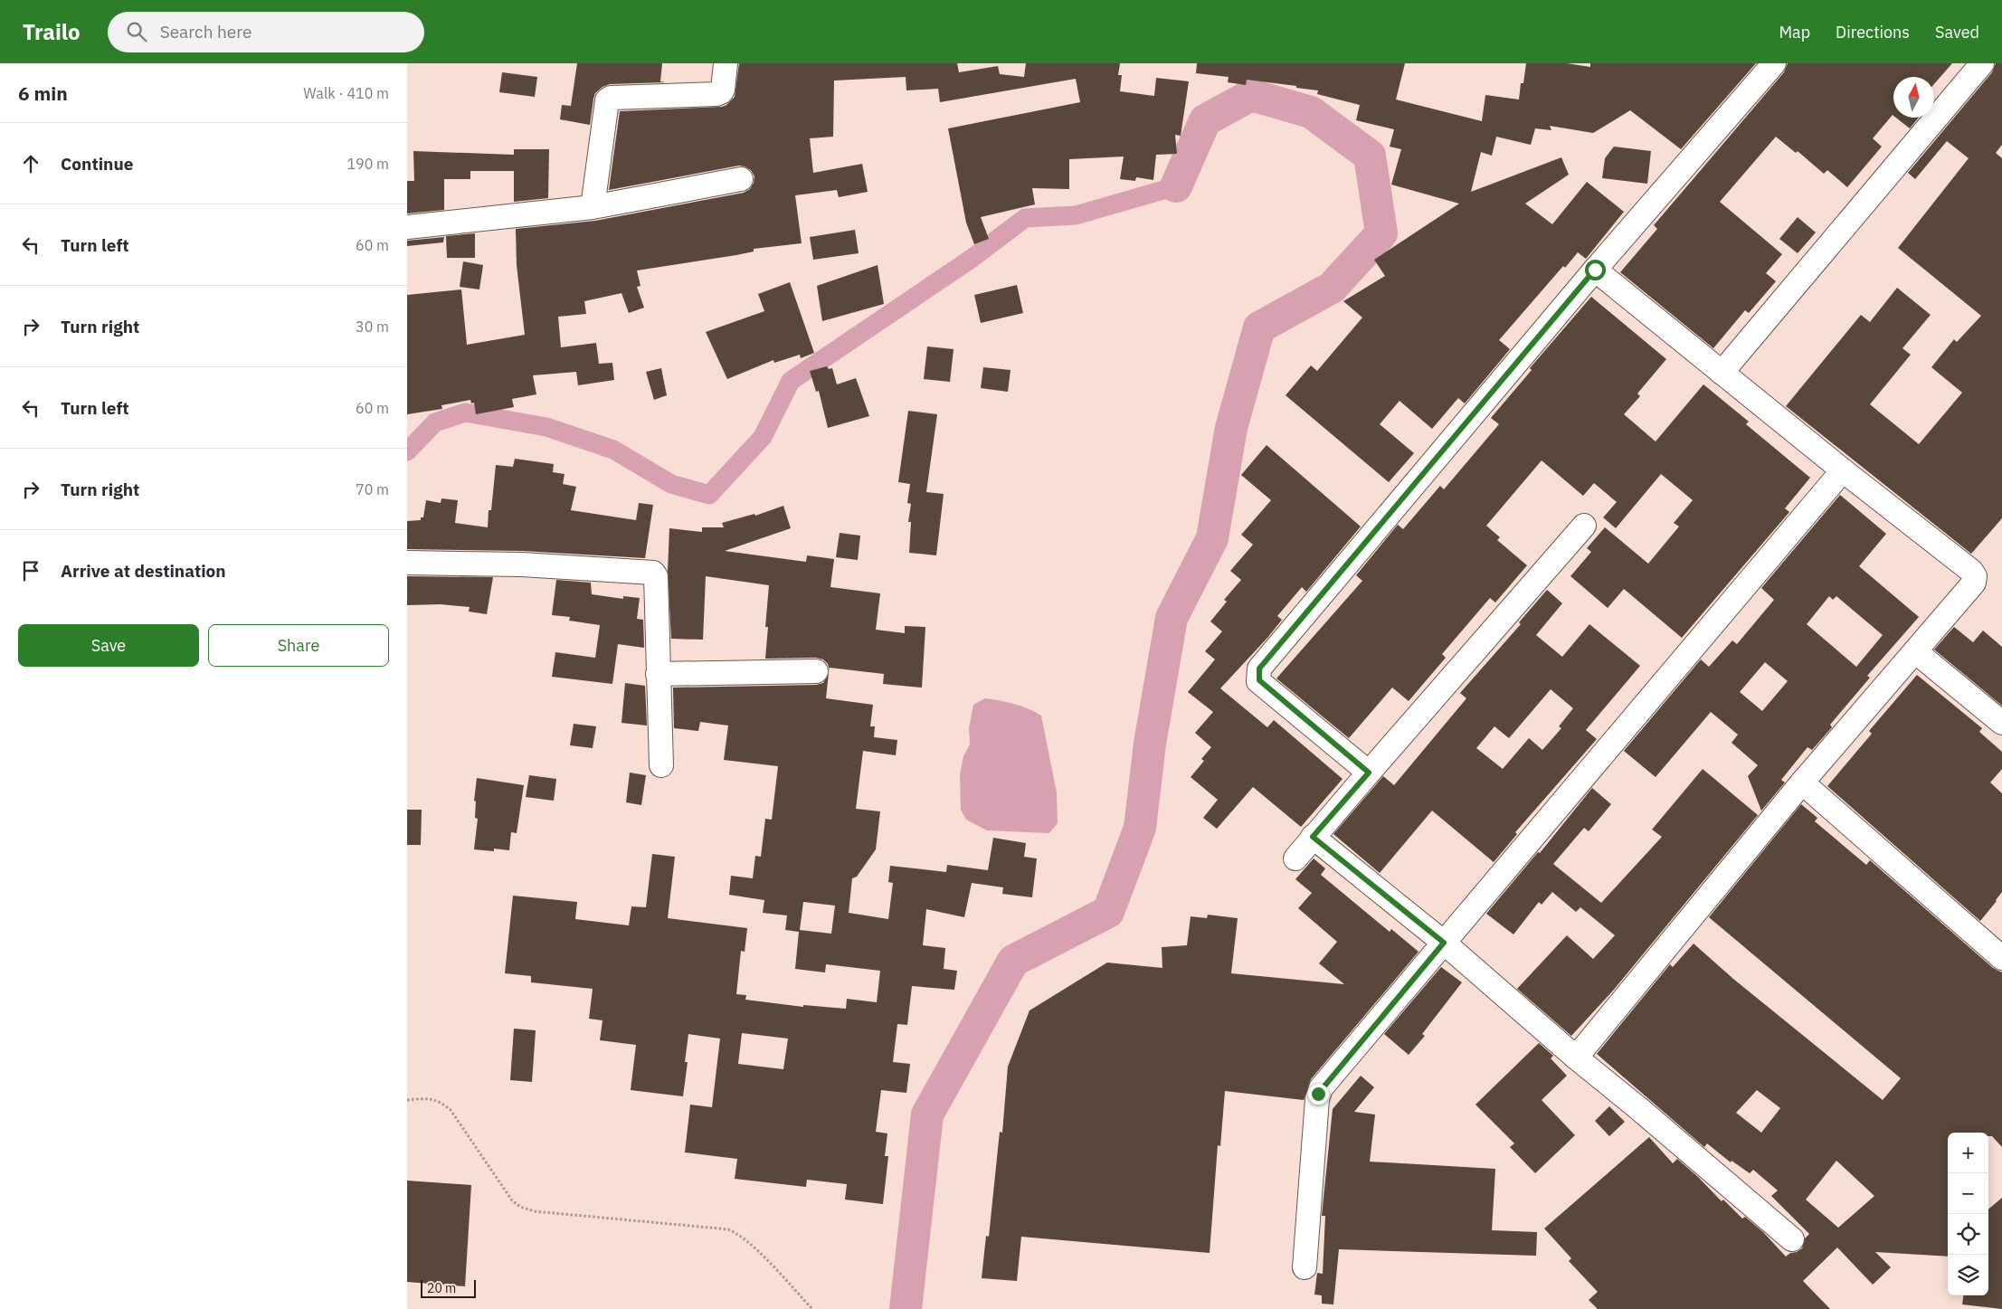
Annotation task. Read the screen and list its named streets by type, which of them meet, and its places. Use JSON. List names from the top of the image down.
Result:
{
  "scale_bar": "20 m",
  "north": "top",
  "page": {
    "header": "Trailo",
    "search": "Search here",
    "nav": ["Map", "Directions", "Saved"],
    "heading": ["6 min", "Walk · 410 m"],
    "list": [
      ["Continue", "190 m"],
      ["Turn left", "60 m"],
      ["Turn right", "30 m"],
      ["Turn left", "60 m"],
      ["Turn right", "70 m"],
      "Arrive at destination"
    ],
    "buttons": ["Save", "Share"],
    "map_buttons": ["+", "−"],
    "scale": "20 m"
  }
}
